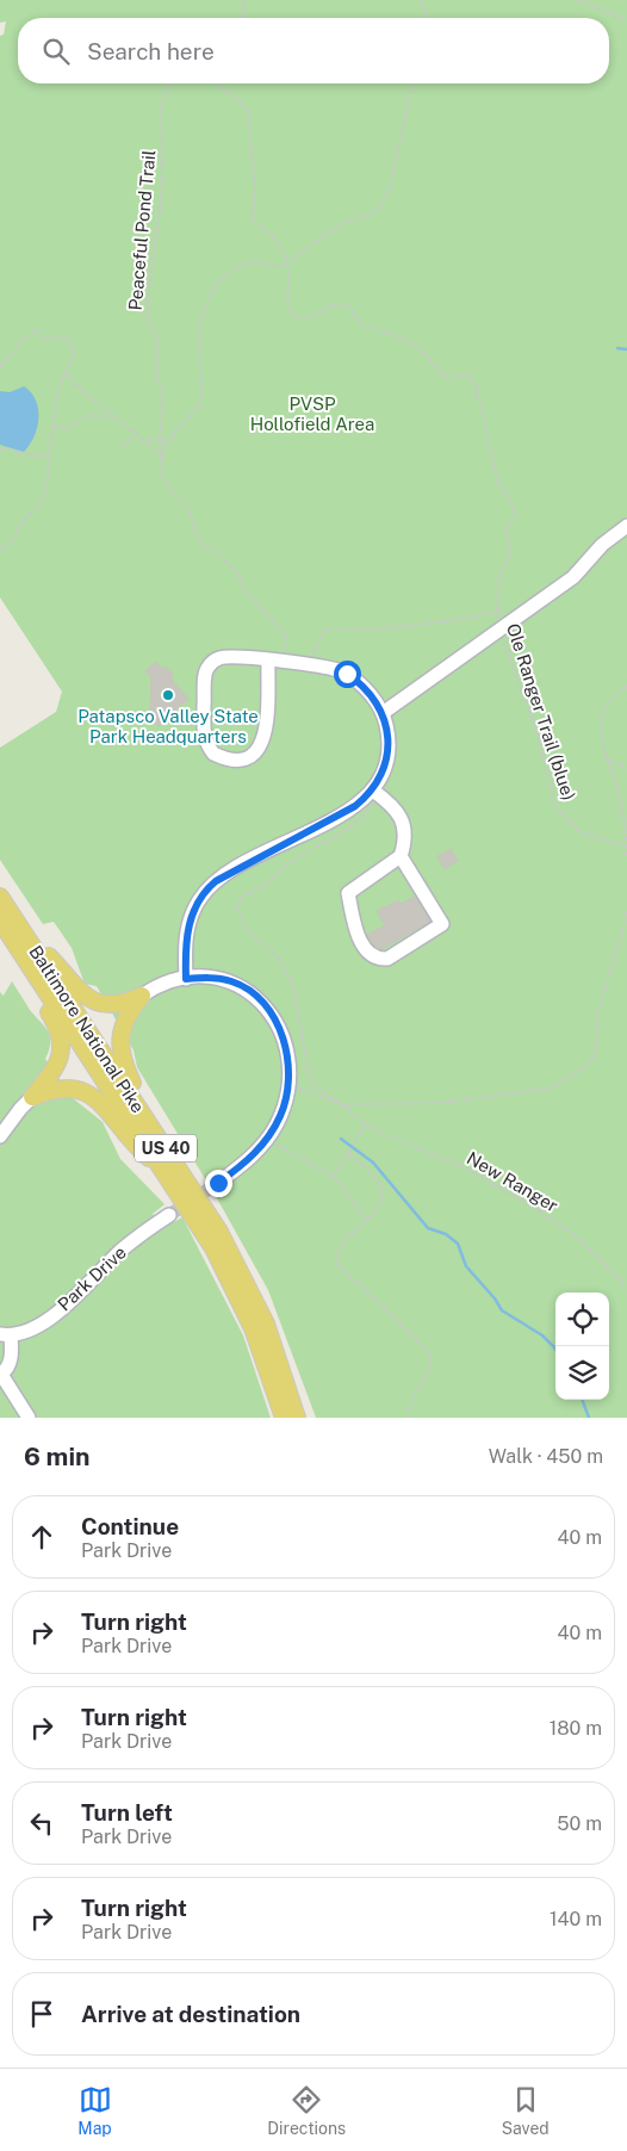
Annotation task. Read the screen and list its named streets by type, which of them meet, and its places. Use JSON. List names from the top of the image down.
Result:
{
  "streets": {
    "main road": ["Baltimore National Pike", "US 40"],
    "street": ["Park Drive"],
    "path": ["Peaceful Pond Trail", "Ole Ranger Trail (blue)", "New Ranger"]
  },
  "parks": ["PVSP Hollofield Area"],
  "places": ["Patapsco Valley State Park Headquarters"],
  "page": {
    "search": "Search here",
    "heading": ["6 min", "Walk · 450 m"],
    "list": [
      ["Continue", "Park Drive", "40 m"],
      ["Turn right", "Park Drive", "40 m"],
      ["Turn right", "Park Drive", "180 m"],
      ["Turn left", "Park Drive", "50 m"],
      ["Turn right", "Park Drive", "140 m"],
      "Arrive at destination"
    ],
    "nav": ["Map", "Directions", "Saved"]
  }
}
